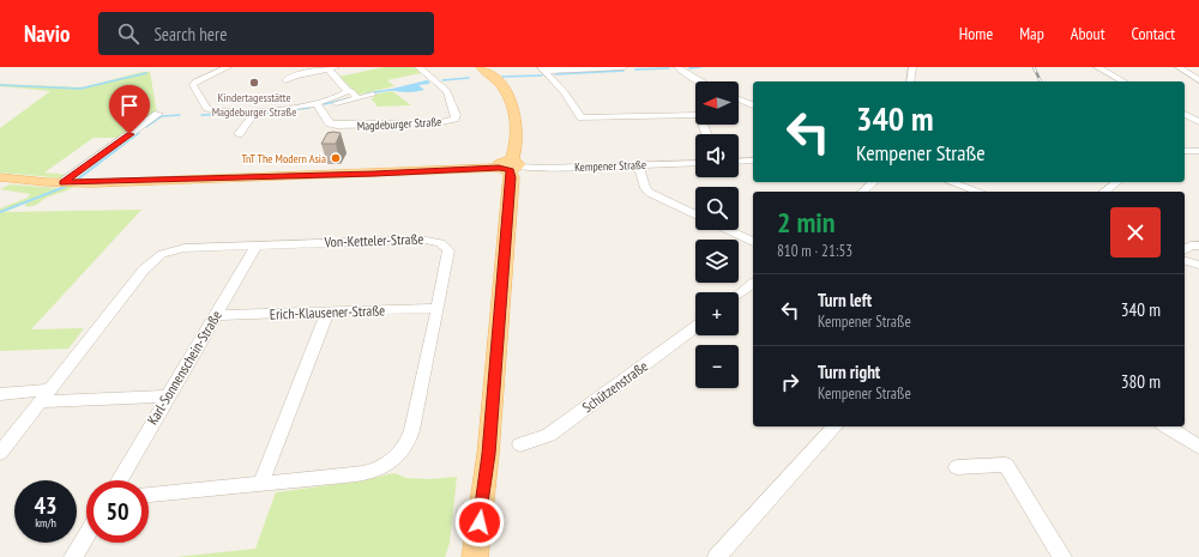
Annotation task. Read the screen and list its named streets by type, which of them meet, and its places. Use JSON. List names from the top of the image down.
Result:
{
  "streets": {
    "main road": ["Kempener Straße"],
    "street": [
      "Magdeburger Straße",
      "Von-Ketteler-Straße",
      "Erich-Klausener-Straße",
      "Karl-Sonnenschein-Straße",
      "Schützenstraße"
    ]
  },
  "crossings": [
    ["Von-Ketteler-Straße", "Erich-Klausener-Straße"],
    ["Von-Ketteler-Straße", "Karl-Sonnenschein-Straße"],
    ["Erich-Klausener-Straße", "Karl-Sonnenschein-Straße"]
  ],
  "places": ["Kindertagesstätte Magdeburger Straße", "TnT The Modern Asia"],
  "north": "left",
  "page": {
    "header": "Navio",
    "search": "Search here",
    "nav": [
      "Home",
      "Map",
      "About",
      "Contact"
    ],
    "map_buttons": ["+", "−"],
    "turn": ["340 m", "Kempener Straße"],
    "heading": ["2 min", "810 m · 21:53"],
    "list": [
      {
        "name": "Turn left",
        "note": "Kempener Straße",
        "value": "340 m"
      },
      {
        "name": "Turn right",
        "note": "Kempener Straße",
        "value": "380 m"
      }
    ],
    "speed": "43 km/h",
    "limit": "50"
  }
}
